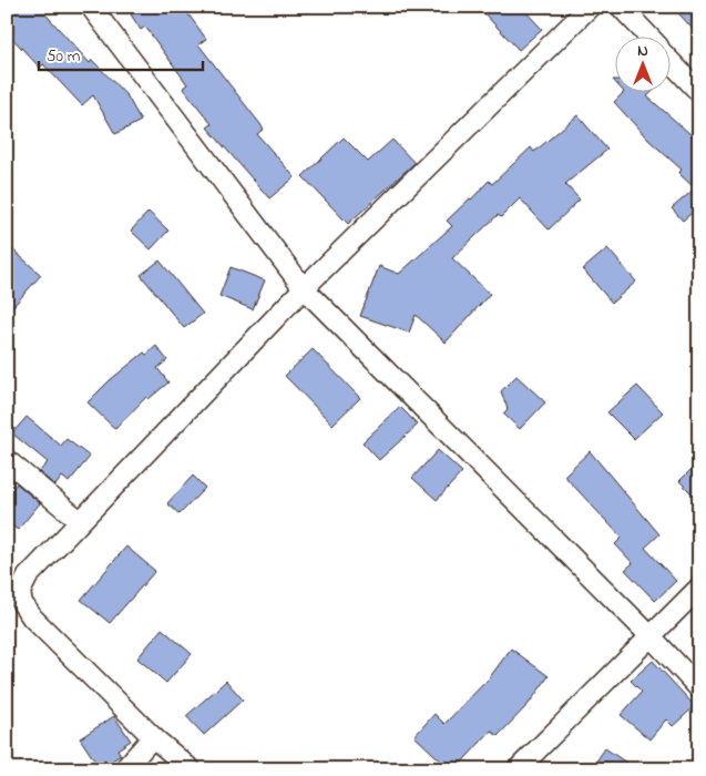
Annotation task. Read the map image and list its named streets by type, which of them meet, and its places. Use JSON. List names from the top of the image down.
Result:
{
  "scale_bar": "50 m",
  "north": "top"
}
